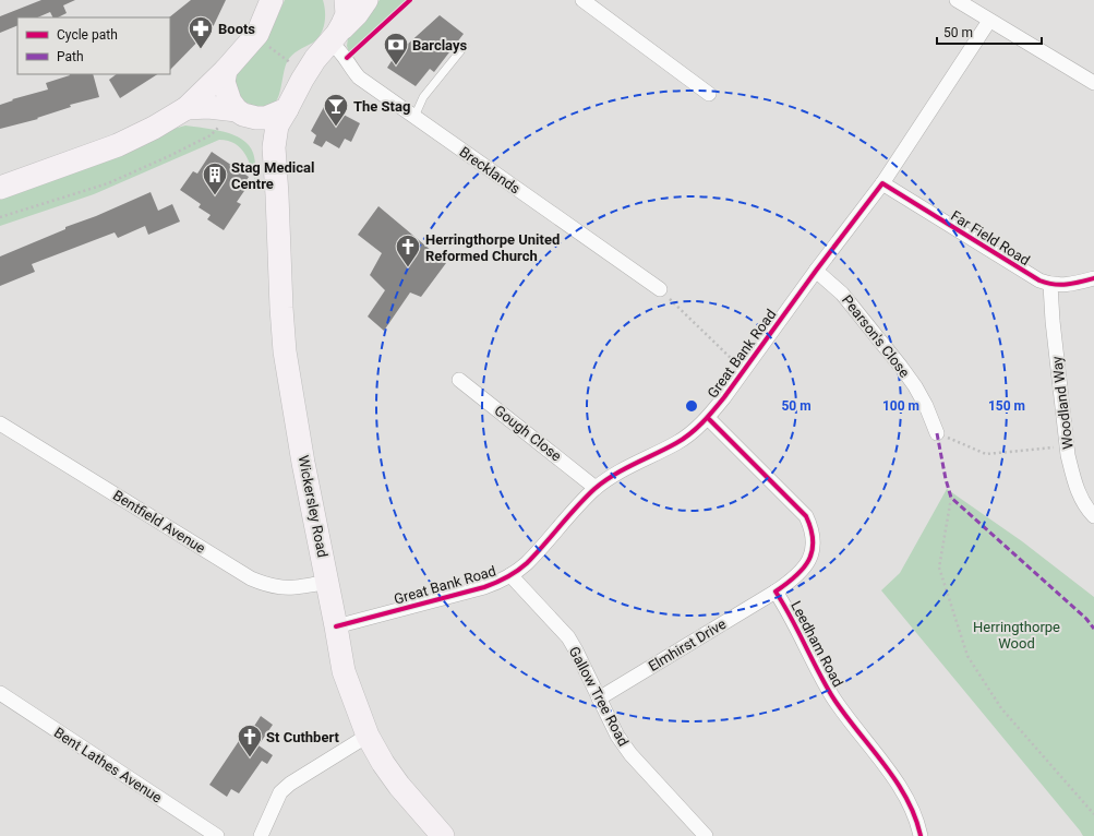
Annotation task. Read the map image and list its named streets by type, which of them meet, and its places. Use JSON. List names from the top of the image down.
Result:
{
  "streets": {
    "main road": ["Wickersley Road"],
    "street": [
      "Brecklands",
      "Far Field Road",
      "Pearson's Close",
      "Great Bank Road",
      "Woodland Way",
      "Gough Close",
      "Bentfield Avenue",
      "Leedham Road",
      "Elmhirst Drive",
      "Gallow Tree Road",
      "Bent Lathes Avenue"
    ]
  },
  "crossings": [
    ["Far Field Road", "Great Bank Road"],
    ["Far Field Road", "Woodland Way"],
    ["Pearson's Close", "Great Bank Road"],
    ["Great Bank Road", "Gough Close"],
    ["Great Bank Road", "Wickersley Road"],
    ["Great Bank Road", "Leedham Road"],
    ["Great Bank Road", "Gallow Tree Road"],
    ["Wickersley Road", "Bentfield Avenue"],
    ["Leedham Road", "Elmhirst Drive"],
    ["Elmhirst Drive", "Gallow Tree Road"]
  ],
  "parks": ["Herringthorpe Wood"],
  "places": {
    "pharmacy": ["Boots"],
    "bank": ["Barclays"],
    "bar": ["The Stag"],
    "building": ["Stag Medical Centre"],
    "church": ["Herringthorpe United Reformed Church", "St Cuthbert"]
  },
  "legend": ["Cycle path", "Path"],
  "scale_bar": "50 m",
  "rings": ["50 m", "100 m", "150 m"]
}
